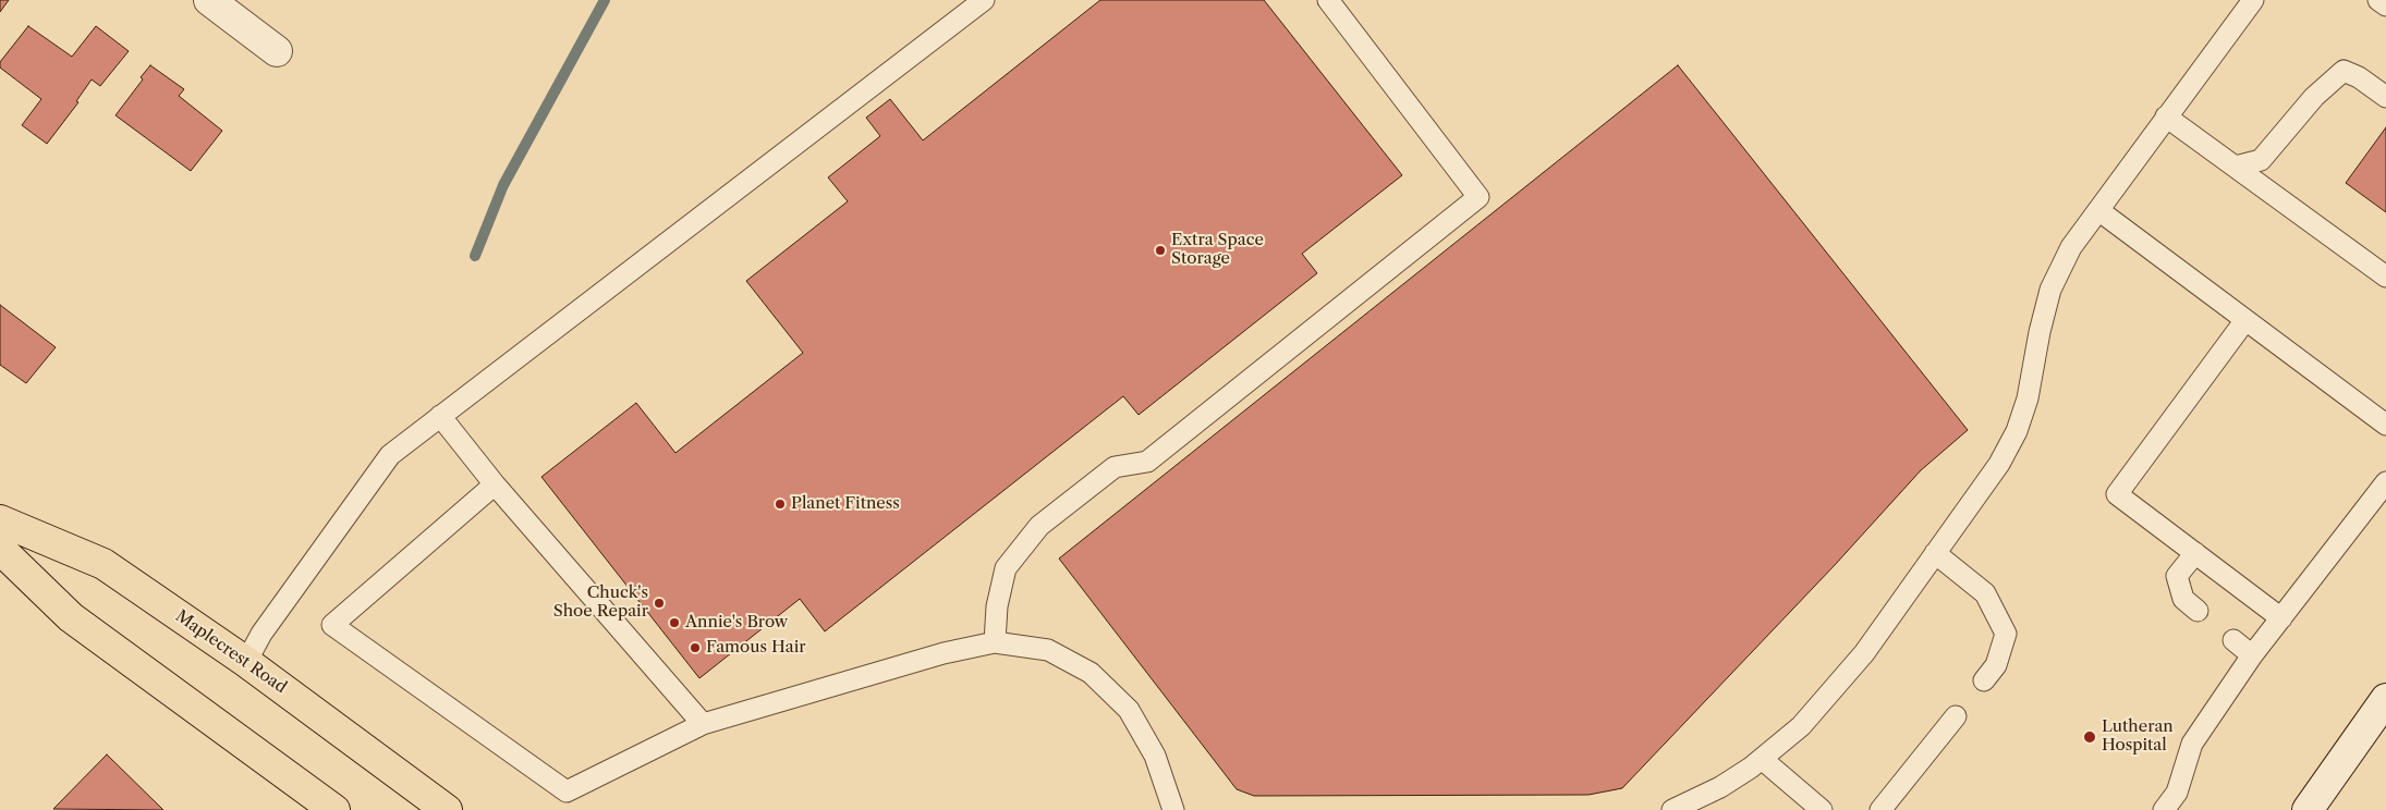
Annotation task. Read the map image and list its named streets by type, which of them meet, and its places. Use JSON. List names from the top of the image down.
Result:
{
  "streets": {
    "main road": ["Maplecrest Road"]
  },
  "places": [
    "Extra Space Storage",
    "Planet Fitness",
    "Chuck's Shoe Repair",
    "Annie's Brow",
    "Famous Hair",
    "Lutheran Hospital"
  ]
}
